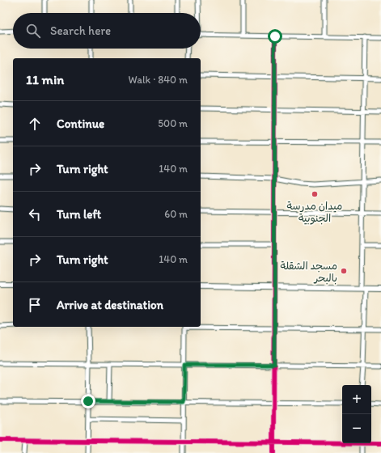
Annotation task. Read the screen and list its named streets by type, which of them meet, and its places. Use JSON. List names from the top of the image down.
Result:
{
  "places": ["ميدان مدرسة الجنوبية", "مسجد الشقلة بالبحر"],
  "page": {
    "search": "Search here",
    "heading": ["11 min", "Walk · 840 m"],
    "list": [
      ["Continue", "500 m"],
      ["Turn right", "140 m"],
      ["Turn left", "60 m"],
      ["Turn right", "140 m"],
      "Arrive at destination"
    ],
    "map_buttons": ["+", "−"]
  }
}
